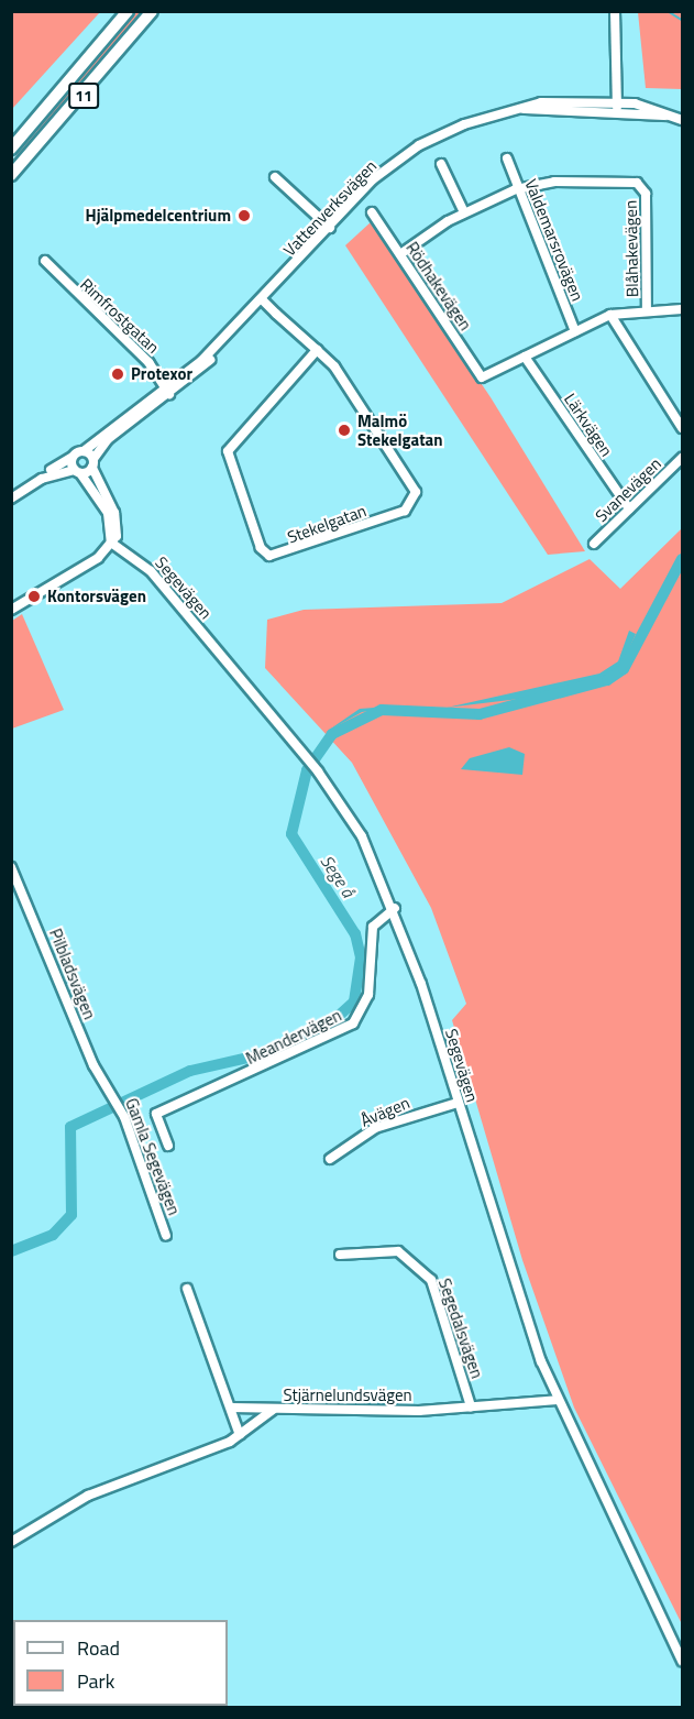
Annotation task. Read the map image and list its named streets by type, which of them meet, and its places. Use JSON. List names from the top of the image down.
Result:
{
  "streets": {
    "highway": ["11"],
    "street": [
      "Vattenverksvägen",
      "Valdemarsrovägen",
      "Blåhakevägen",
      "Rödhakevägen",
      "Rimfrostgatan",
      "Lärkvägen",
      "Svanevägen",
      "Stekelgatan",
      "Segevägen",
      "Pilbladsvägen",
      "Meandervägen",
      "Åvägen",
      "Gamla Segevägen",
      "Segedalsvägen",
      "Stjärnelundsvägen"
    ]
  },
  "crossings": [
    ["Vattenverksvägen", "Rimfrostgatan"],
    ["Vattenverksvägen", "Stekelgatan"],
    ["Valdemarsrovägen", "Blåhakevägen"],
    ["Rödhakevägen", "Lärkvägen"],
    ["Lärkvägen", "Svanevägen"],
    ["Segevägen", "Meandervägen"],
    ["Segevägen", "Åvägen"],
    ["Segevägen", "Stjärnelundsvägen"],
    ["Pilbladsvägen", "Gamla Segevägen"],
    ["Segedalsvägen", "Stjärnelundsvägen"]
  ],
  "water": ["Sege å"],
  "places": [
    "Hjälpmedelcentrium",
    "Protexor",
    "Malmö Stekelgatan",
    "Kontorsvägen"
  ],
  "legend": ["Road", "Park"]
}
